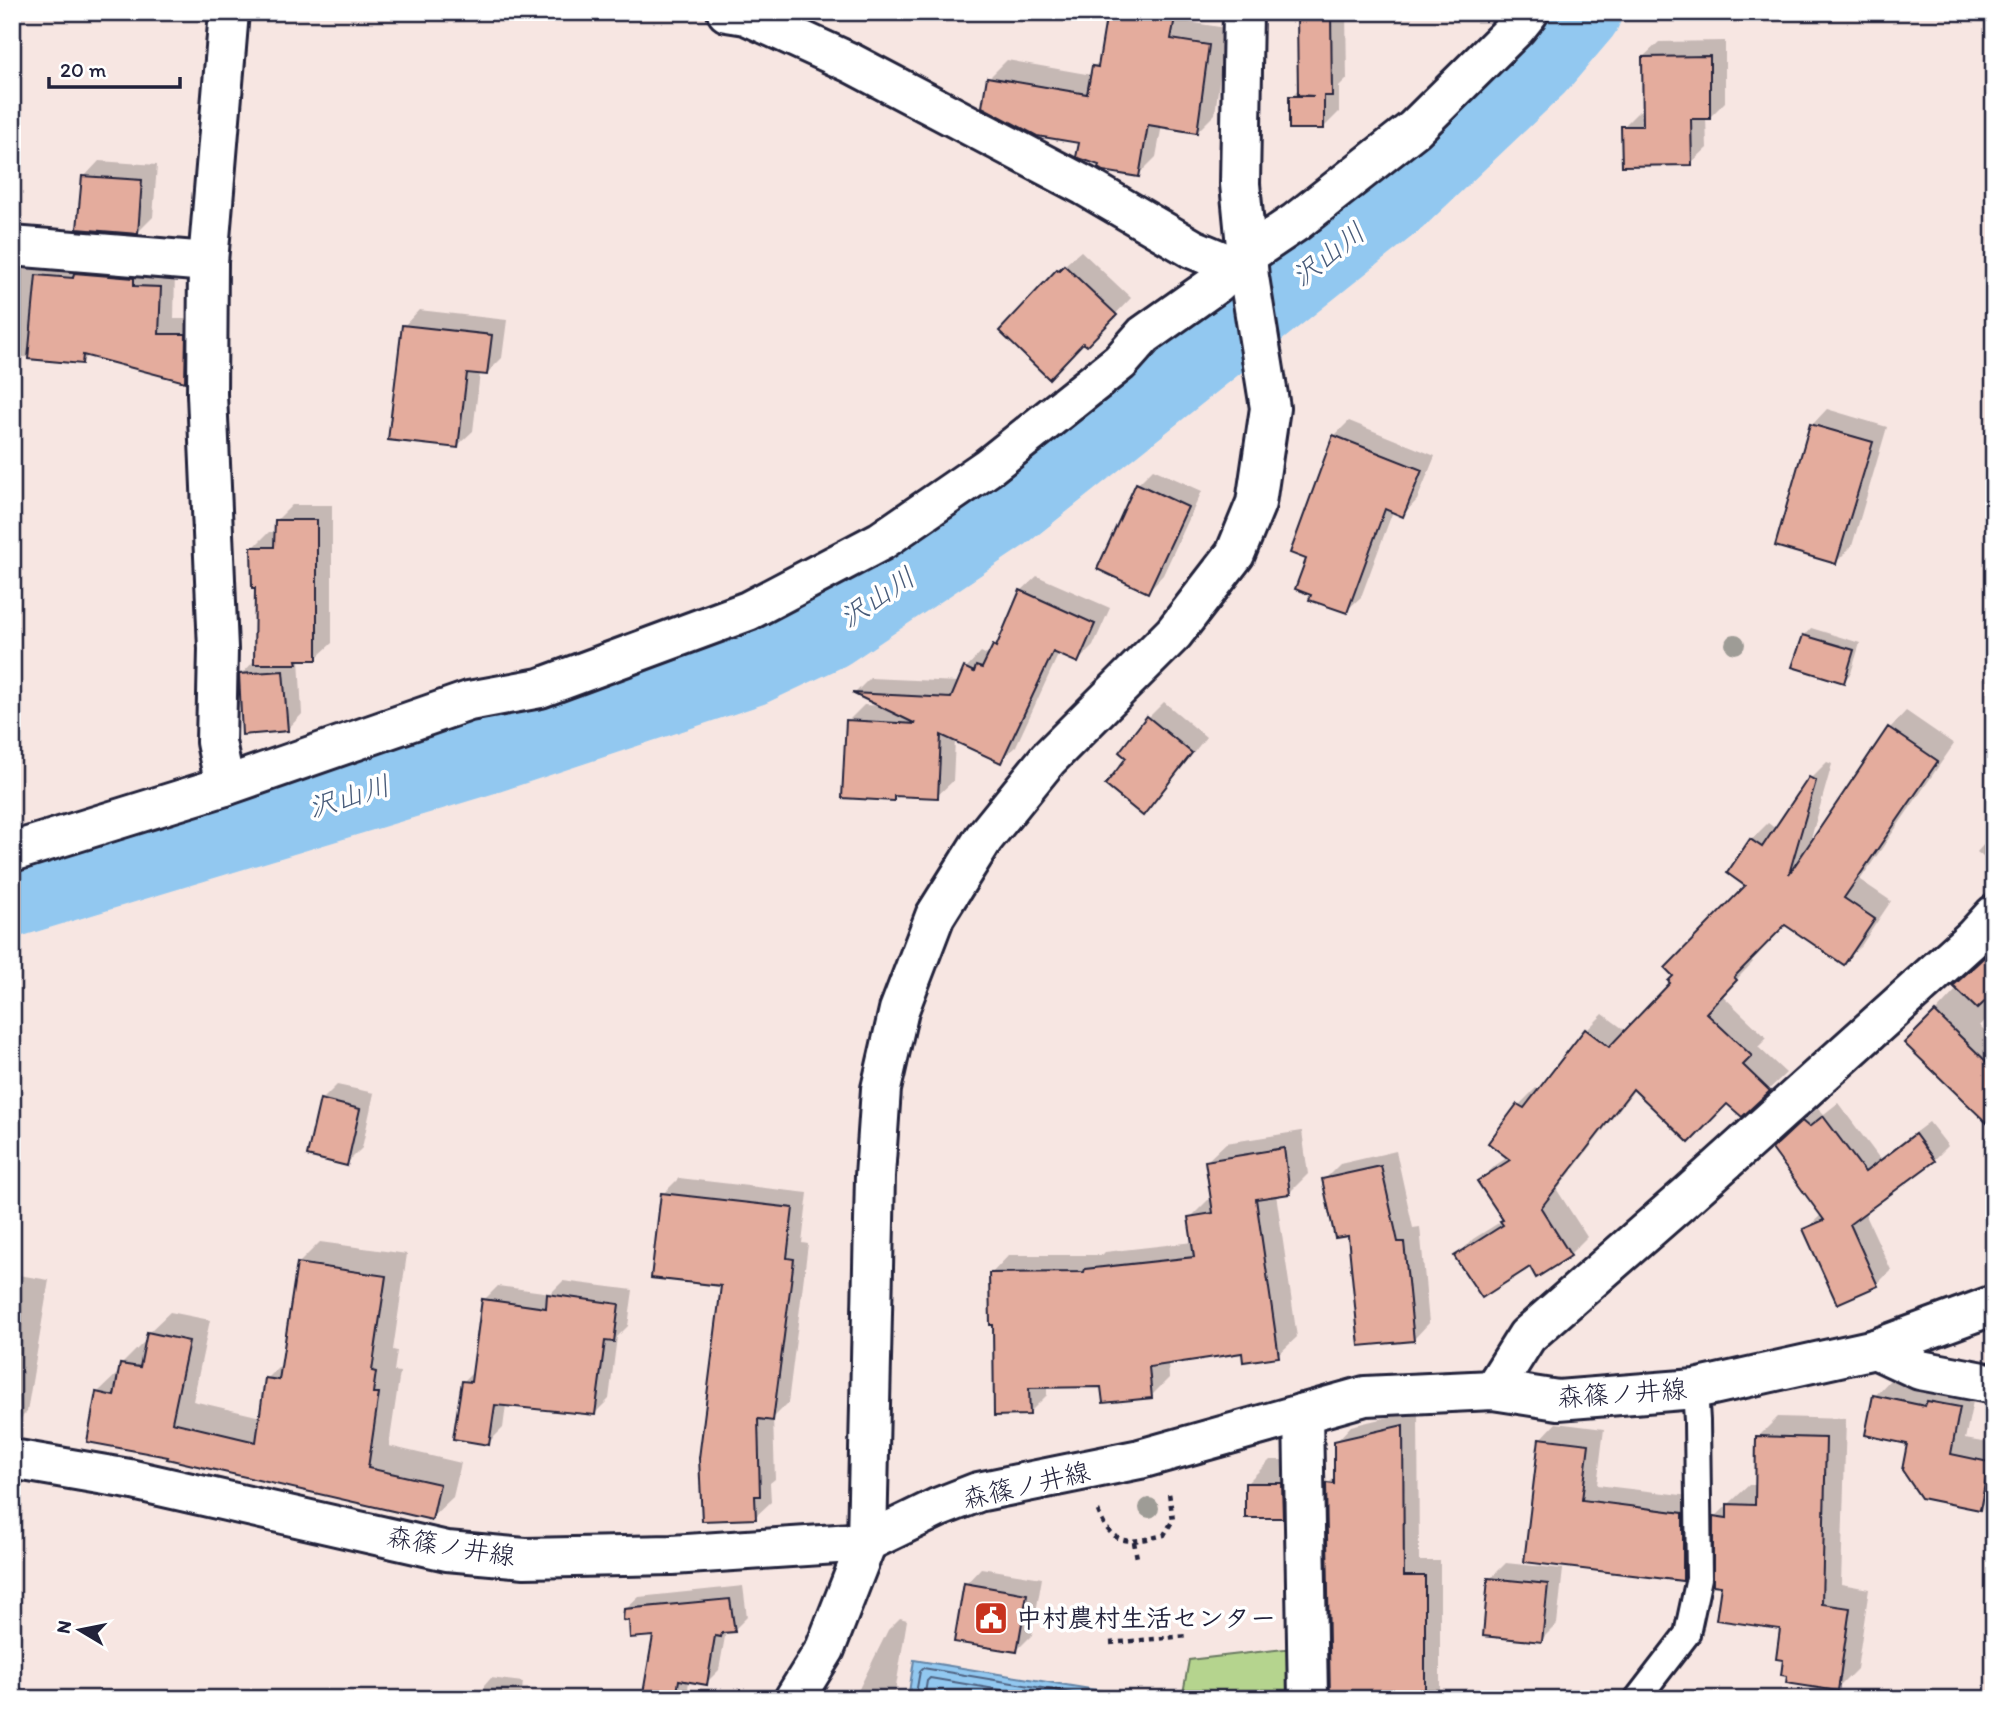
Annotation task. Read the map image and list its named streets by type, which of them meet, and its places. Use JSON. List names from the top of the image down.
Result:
{
  "streets": {
    "street": ["森篠ノ井線"]
  },
  "water": ["沢山川"],
  "places": {
    "public building": ["中村農村生活センター"]
  },
  "scale_bar": "20 m",
  "north": "left"
}
